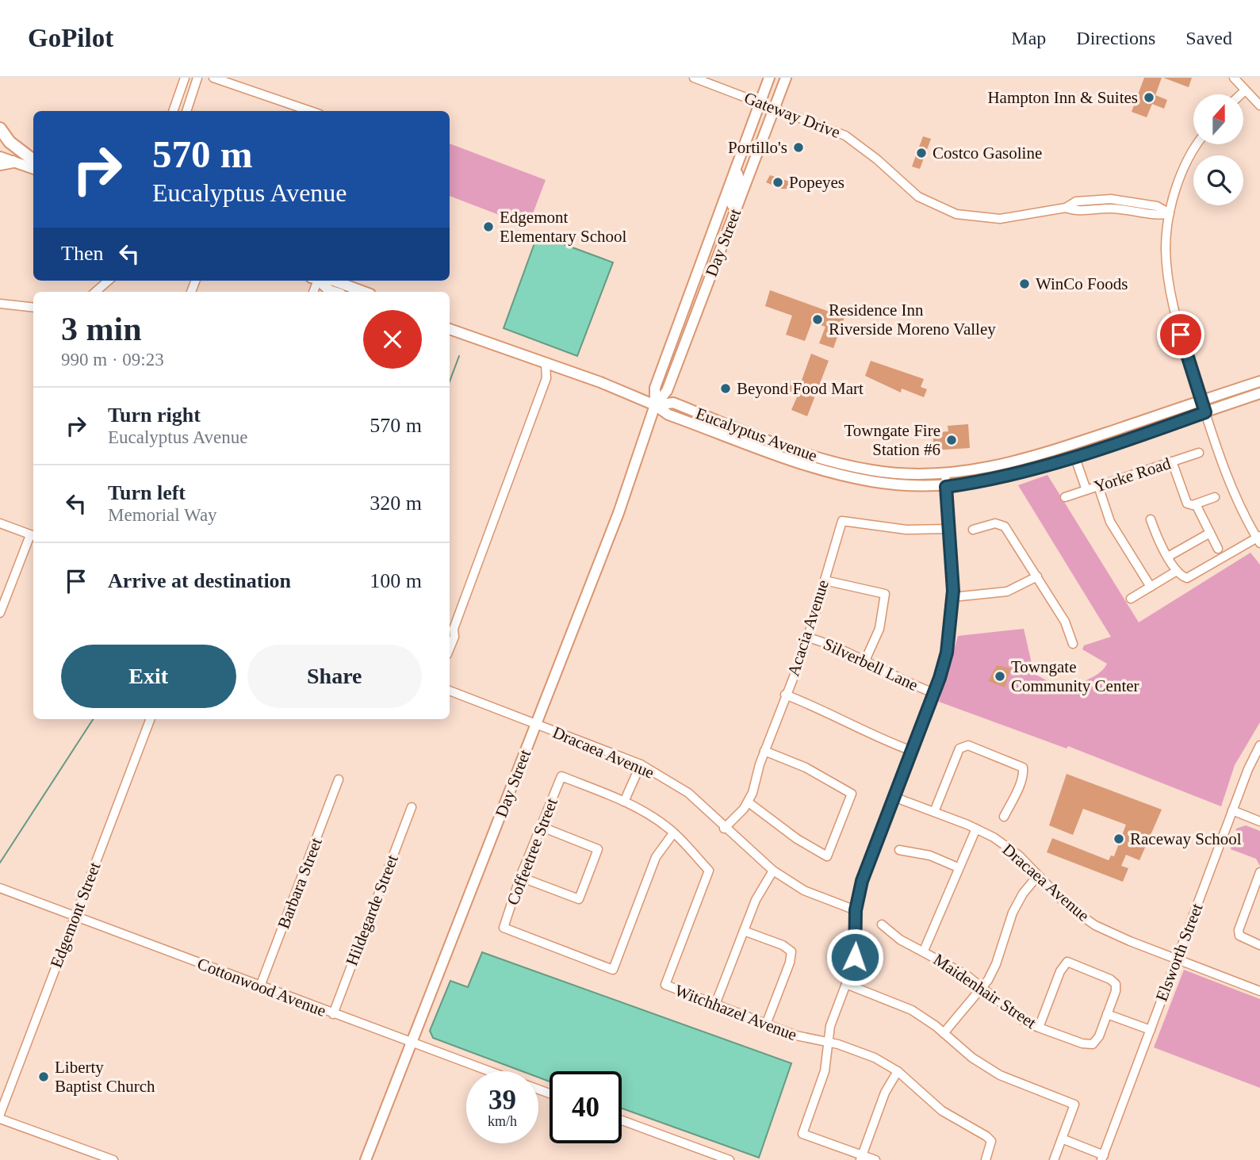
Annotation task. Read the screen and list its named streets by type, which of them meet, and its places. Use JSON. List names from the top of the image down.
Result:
{
  "streets": {
    "main road": ["Day Street", "Eucalyptus Avenue"],
    "street": [
      "Gateway Drive",
      "Yorke Road",
      "Acacia Avenue",
      "Silverbell Lane",
      "Dracaea Avenue",
      "Coffeetree Street",
      "Barbara Street",
      "Hildegarde Street",
      "Edgemont Street",
      "Elsworth Street",
      "Cottonwood Avenue",
      "Maidenhair Street",
      "Witchhazel Avenue"
    ]
  },
  "crossings": [
    ["Gateway Drive", "Day Street"],
    ["Day Street", "Eucalyptus Avenue"],
    ["Day Street", "Dracaea Avenue"],
    ["Day Street", "Cottonwood Avenue"],
    ["Acacia Avenue", "Silverbell Lane"],
    ["Acacia Avenue", "Dracaea Avenue"],
    ["Dracaea Avenue", "Elsworth Street"],
    ["Coffeetree Street", "Witchhazel Avenue"],
    ["Barbara Street", "Cottonwood Avenue"],
    ["Hildegarde Street", "Cottonwood Avenue"],
    ["Edgemont Street", "Cottonwood Avenue"]
  ],
  "places": [
    "Hampton Inn & Suites",
    "Portillo's",
    "Costco Gasoline",
    "Popeyes",
    "Edgemont Elementary School",
    "WinCo Foods",
    "Residence Inn Riverside Moreno Valley",
    "Beyond Food Mart",
    "Towngate Fire Station #6",
    "Towngate Community Center",
    "Raceway School",
    "Liberty Baptist Church"
  ],
  "north": "top",
  "page": {
    "header": "GoPilot",
    "nav": ["Map", "Directions", "Saved"],
    "turn": ["570 m", "Eucalyptus Avenue"],
    "then": "Then",
    "heading": ["3 min", "990 m · 09:23"],
    "list": [
      {
        "name": "Turn right",
        "note": "Eucalyptus Avenue",
        "value": "570 m"
      },
      {
        "name": "Turn left",
        "note": "Memorial Way",
        "value": "320 m"
      },
      {
        "name": "Arrive at destination",
        "value": "100 m"
      }
    ],
    "buttons": ["Exit", "Share"],
    "speed": "39 km/h",
    "limit": "40"
  }
}
